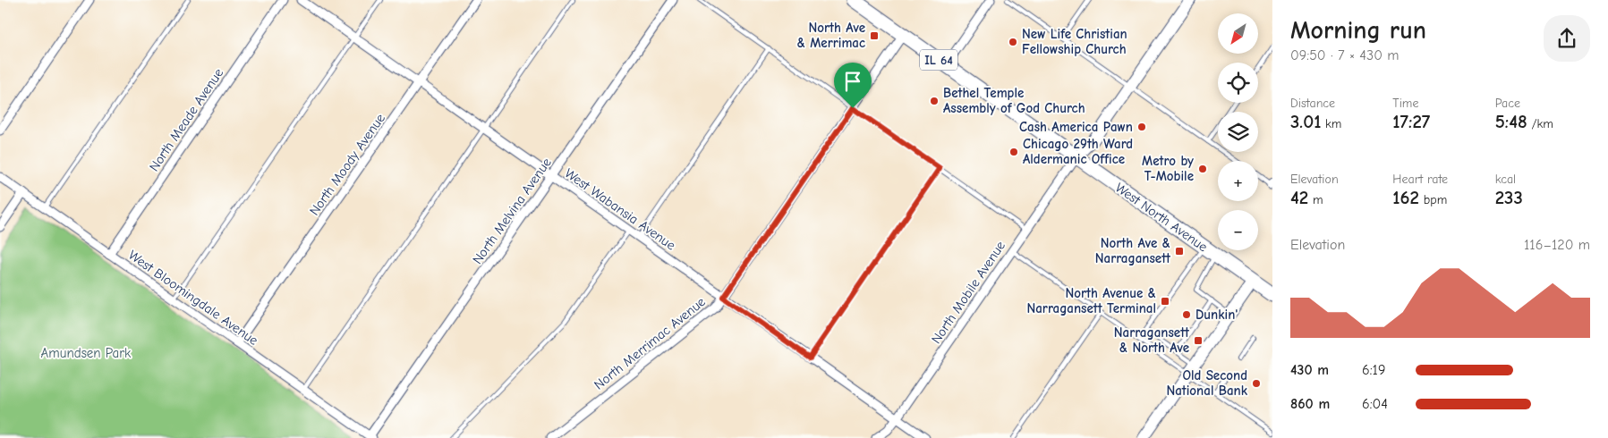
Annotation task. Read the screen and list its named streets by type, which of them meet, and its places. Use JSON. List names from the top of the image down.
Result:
{
  "streets": {
    "main road": ["IL 64", "West North Avenue"],
    "street": [
      "North Meade Avenue",
      "North Moody Avenue",
      "West Wabansia Avenue",
      "North Melvina Avenue",
      "North Mobile Avenue",
      "West Bloomingdale Avenue",
      "North Merrimac Avenue"
    ]
  },
  "crossings": [
    ["North Meade Avenue", "West Bloomingdale Avenue"],
    ["North Moody Avenue", "West Wabansia Avenue"],
    ["North Moody Avenue", "West Bloomingdale Avenue"],
    ["West Wabansia Avenue", "North Melvina Avenue"],
    ["West Wabansia Avenue", "North Mobile Avenue"],
    ["West Wabansia Avenue", "North Merrimac Avenue"],
    ["North Melvina Avenue", "West Bloomingdale Avenue"],
    ["West North Avenue", "North Mobile Avenue"],
    ["West North Avenue", "North Merrimac Avenue"]
  ],
  "parks": ["Amundsen Park"],
  "places": {
    "transit": [
      "North Ave & Merrimac",
      "North Ave & Narragansett",
      "North Avenue & Narragansett Terminal",
      "Narragansett & North Ave"
    ],
    "other": [
      "New Life Christian Fellowship Church",
      "Bethel Temple Assembly of God Church",
      "Cash America Pawn",
      "Chicago 29th Ward Aldermanic Office",
      "Metro by T-Mobile",
      "Dunkin'",
      "Old Second National Bank"
    ]
  },
  "north": "bottom left",
  "page": {
    "heading": ["Morning run", "09:50 · 7 × 430 m"],
    "map_buttons": ["+", "−"],
    "stats": [
      ["Distance", "3.01 km"],
      ["Time", "17:27"],
      ["Pace", "5:48 /km"],
      ["Elevation", "42 m"],
      ["Heart rate", "162 bpm"],
      ["kcal", "233"]
    ],
    "chart": ["Elevation", "116–120 m"],
    "list": [
      {
        "name": "430 m",
        "note": "6:19"
      },
      {
        "name": "860 m",
        "note": "6:04"
      }
    ]
  }
}
